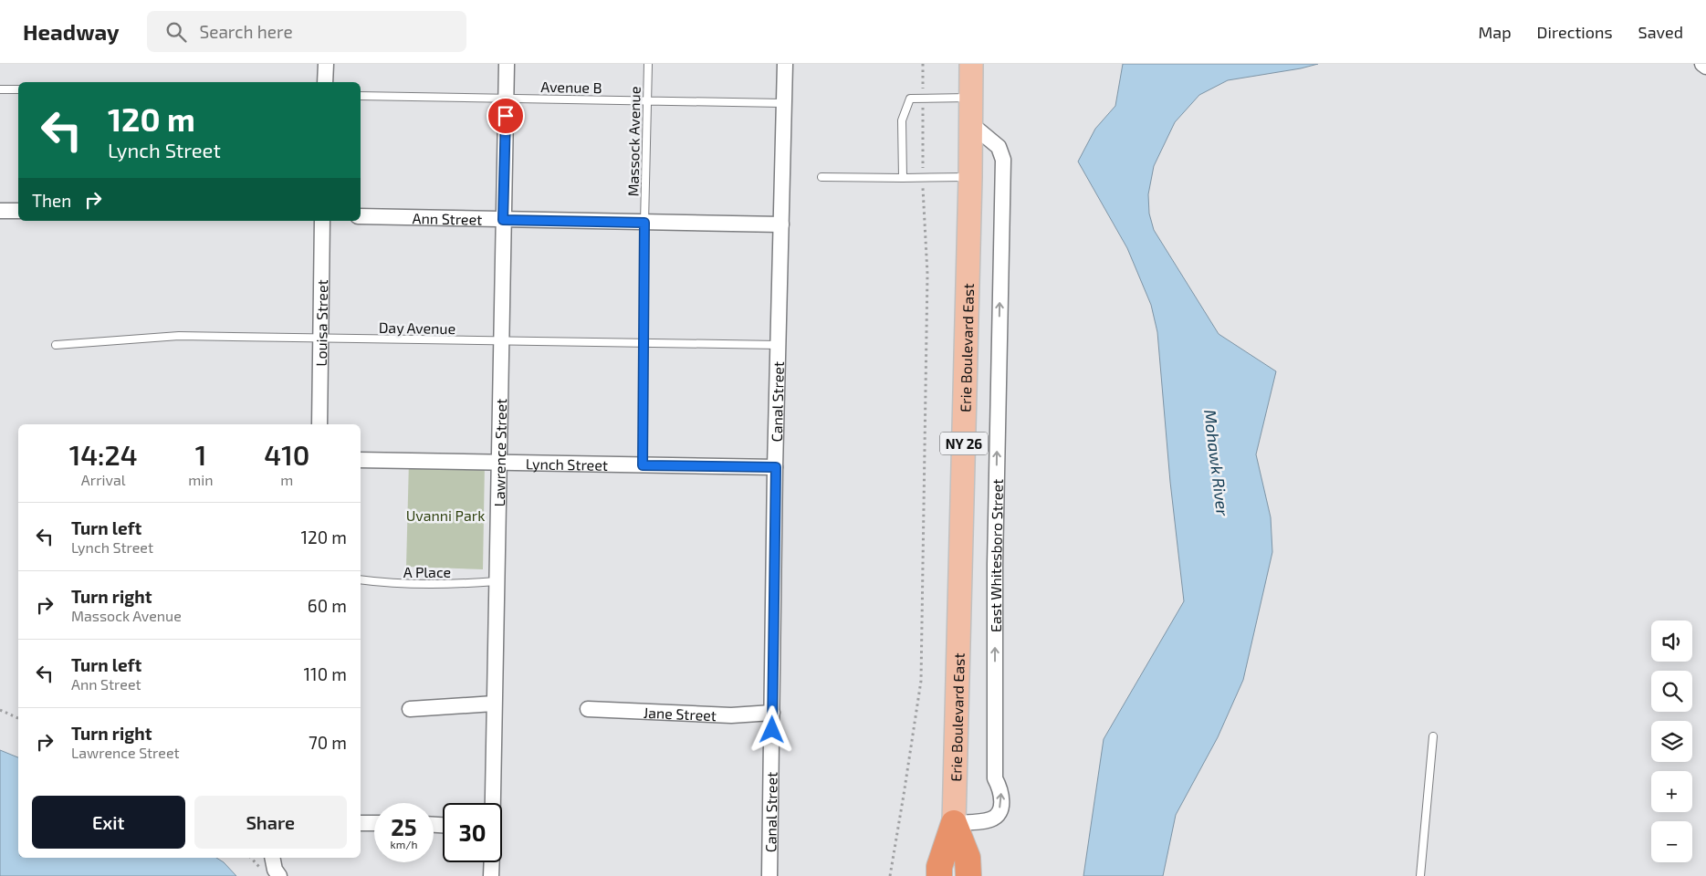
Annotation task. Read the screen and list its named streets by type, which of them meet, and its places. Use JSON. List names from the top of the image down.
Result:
{
  "streets": {
    "highway": ["Erie Boulevard East", "NY 26"],
    "street": [
      "Ann Street",
      "Louisa Street",
      "Canal Street",
      "Lawrence Street",
      "Lynch Street",
      "East Whitesboro Street",
      "Jane Street"
    ],
    "lane": [
      "Avenue B",
      "Massock Avenue",
      "Day Avenue",
      "A Place"
    ]
  },
  "crossings": [
    ["Avenue B", "Massock Avenue"],
    ["Avenue B", "Canal Street"],
    ["Avenue B", "Lawrence Street"],
    ["Massock Avenue", "Ann Street"],
    ["Massock Avenue", "Day Avenue"],
    ["Massock Avenue", "Lynch Street"],
    ["Ann Street", "Canal Street"],
    ["Ann Street", "Lawrence Street"],
    ["Louisa Street", "Day Avenue"],
    ["Day Avenue", "Canal Street"],
    ["Day Avenue", "Lawrence Street"],
    ["Erie Boulevard East", "East Whitesboro Street"],
    ["Canal Street", "Lynch Street"],
    ["Canal Street", "Jane Street"],
    ["Lawrence Street", "Lynch Street"],
    ["Lawrence Street", "A Place"]
  ],
  "one_way": ["East Whitesboro Street"],
  "water": ["Mohawk River"],
  "parks": ["Uvanni Park"],
  "page": {
    "header": "Headway",
    "search": "Search here",
    "nav": ["Map", "Directions", "Saved"],
    "turn": ["120 m", "Lynch Street"],
    "then": "Then",
    "eta": [
      "14:24",
      "Arrival",
      "1",
      "min",
      "410",
      "m"
    ],
    "list": [
      {
        "name": "Turn left",
        "note": "Lynch Street",
        "value": "120 m"
      },
      {
        "name": "Turn right",
        "note": "Massock Avenue",
        "value": "60 m"
      },
      {
        "name": "Turn left",
        "note": "Ann Street",
        "value": "110 m"
      },
      {
        "name": "Turn right",
        "note": "Lawrence Street",
        "value": "70 m"
      }
    ],
    "map_buttons": ["+", "−"],
    "buttons": ["Exit", "Share"],
    "speed": "25 km/h",
    "limit": "30"
  }
}
